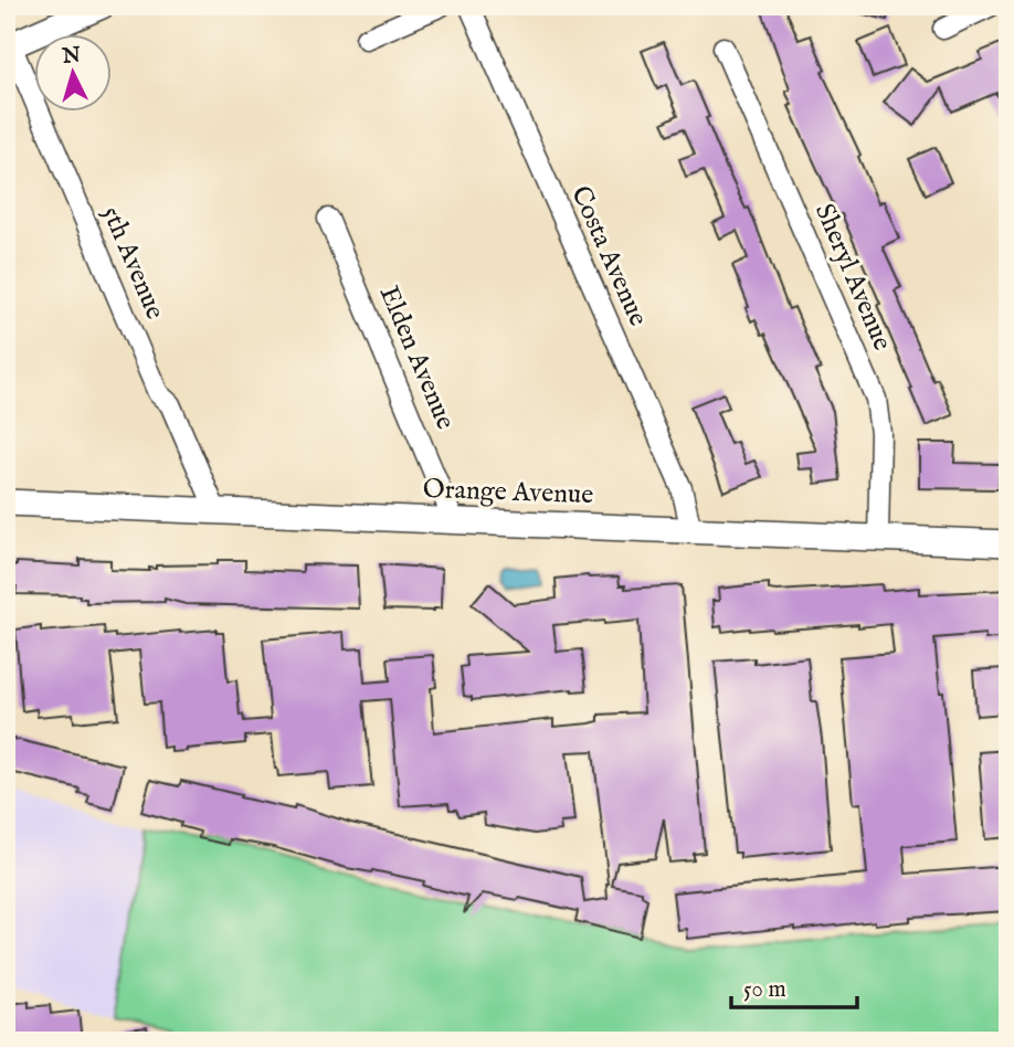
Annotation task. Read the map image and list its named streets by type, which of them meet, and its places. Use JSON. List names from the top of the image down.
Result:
{
  "streets": {
    "main road": ["Orange Avenue"],
    "street": [
      "Costa Avenue",
      "5th Avenue",
      "Sheryl Avenue",
      "Elden Avenue"
    ]
  },
  "crossings": [
    ["Costa Avenue", "Orange Avenue"],
    ["5th Avenue", "Orange Avenue"],
    ["Sheryl Avenue", "Orange Avenue"],
    ["Elden Avenue", "Orange Avenue"]
  ],
  "scale_bar": "50 m",
  "north": "top"
}
